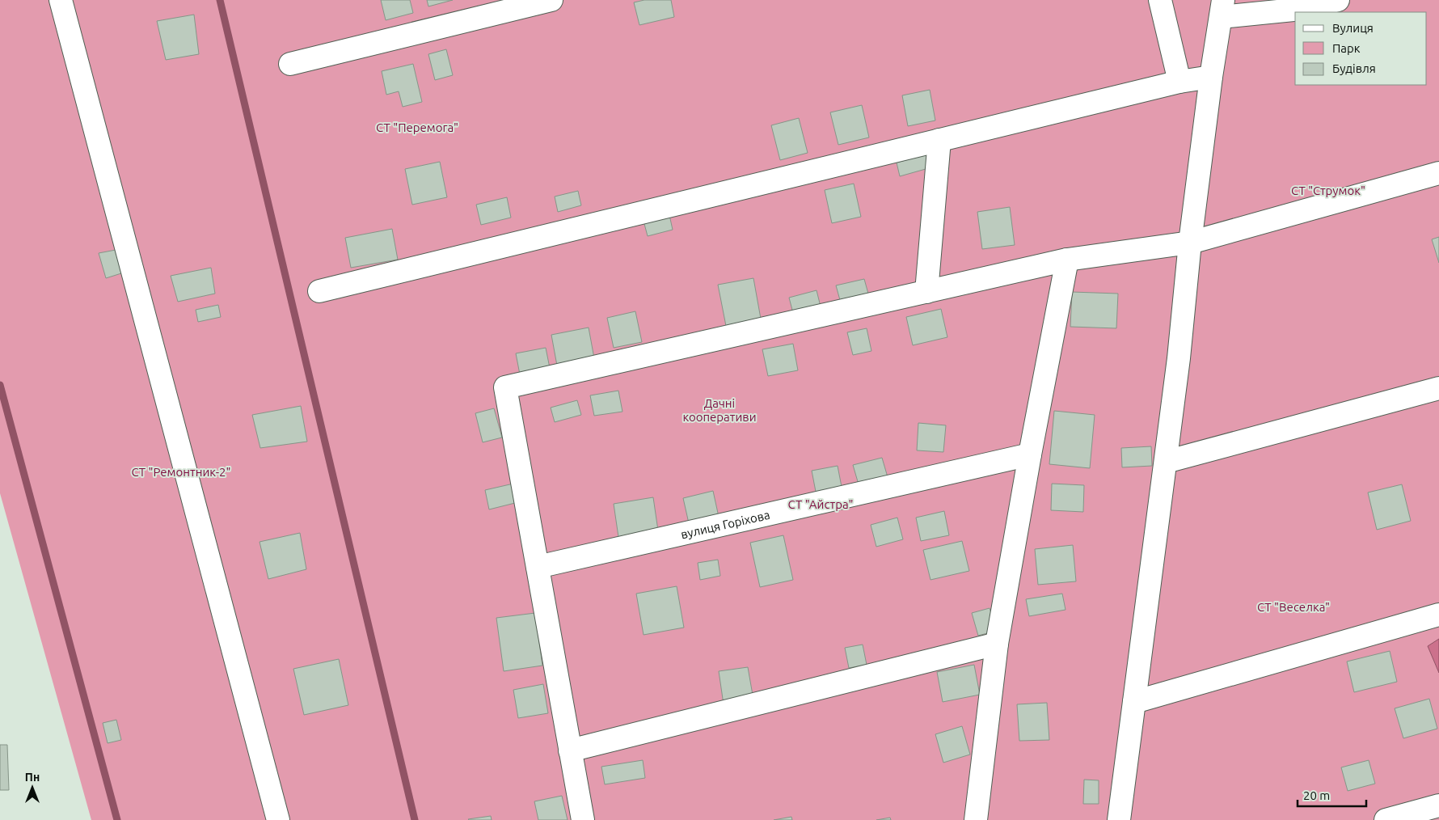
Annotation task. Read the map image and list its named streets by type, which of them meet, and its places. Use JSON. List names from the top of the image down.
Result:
{
  "streets": {
    "street": ["вулиця Горіхова"]
  },
  "parks": [
    "СТ \"Перемога\"",
    "СТ \"Струмок\"",
    "Дачні кооперативи",
    "СТ \"Ремонтник-2\"",
    "СТ \"Айстра\"",
    "СТ \"Веселка\""
  ],
  "legend": ["Вулиця", "Парк", "Будівля"],
  "scale_bar": "20 m",
  "north": "top"
}
